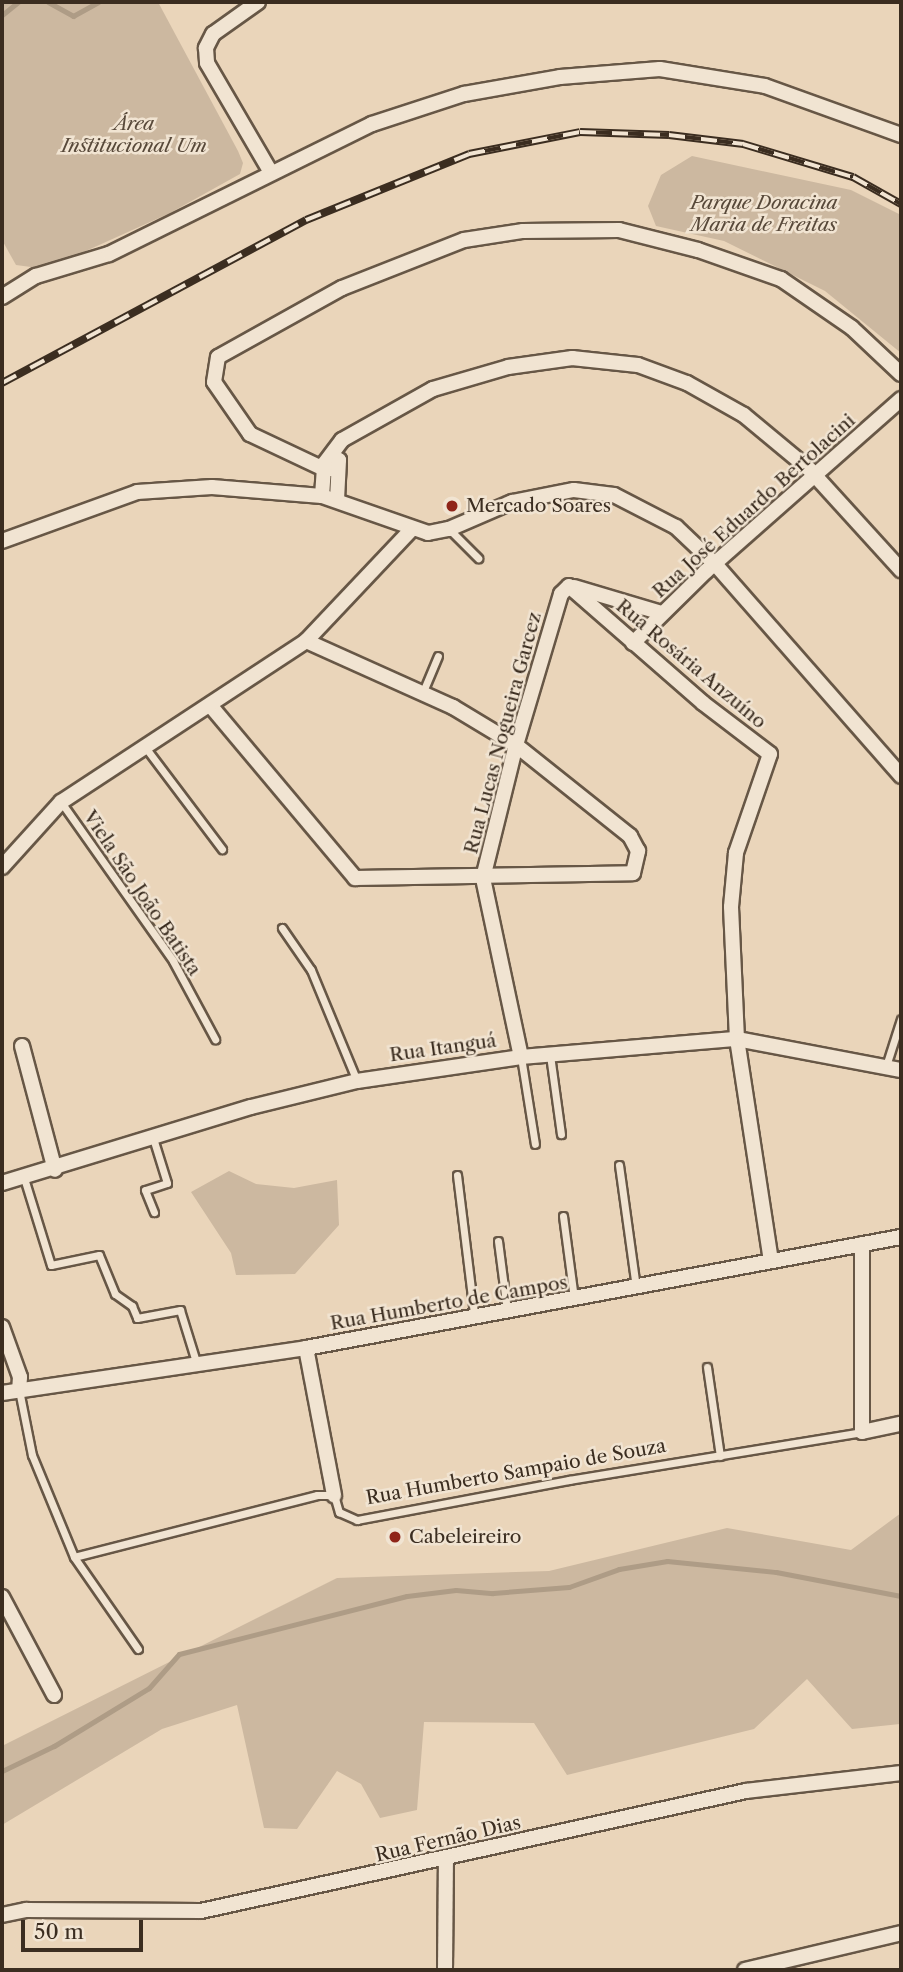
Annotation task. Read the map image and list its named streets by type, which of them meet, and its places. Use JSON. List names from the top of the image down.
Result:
{
  "streets": {
    "street": [
      "Rua José Eduardo Bertolacini",
      "Rua Rosária Anzuíno",
      "Rua Lucas Nogueira Garcez",
      "Rua Itanguá",
      "Rua Humberto de Campos",
      "Rua Humberto Sampaio de Souza",
      "Rua Fernão Dias"
    ],
    "lane": ["Viela São João Batista"]
  },
  "crossings": [
    ["Rua José Eduardo Bertolacini", "Rua Rosária Anzuíno"],
    ["Rua Rosária Anzuíno", "Rua Lucas Nogueira Garcez"],
    ["Rua Rosária Anzuíno", "Rua Itanguá"],
    ["Rua Lucas Nogueira Garcez", "Rua Itanguá"]
  ],
  "parks": ["Área Institucional Um", "Parque Doracina Maria de Freitas"],
  "places": ["Mercado Soares", "Cabeleireiro"],
  "scale_bar": "50 m"
}
